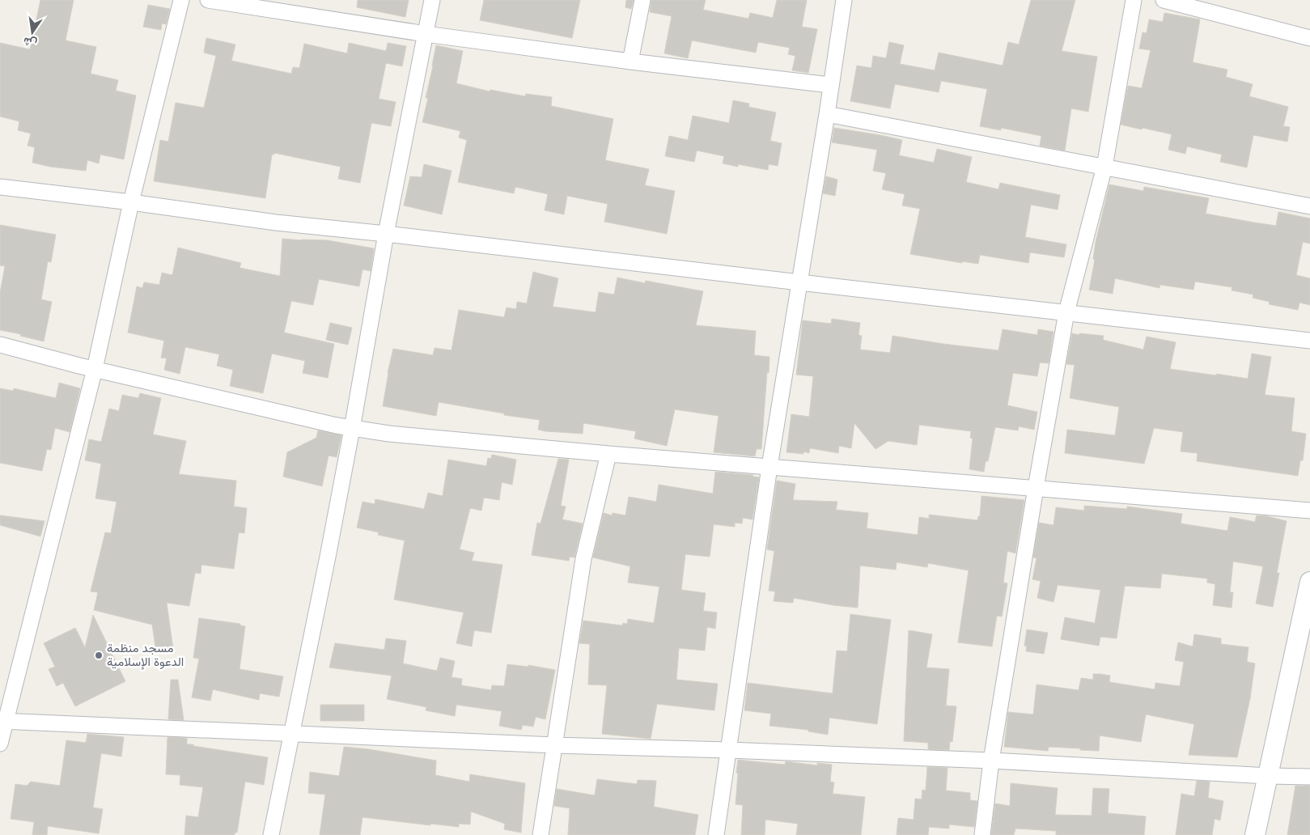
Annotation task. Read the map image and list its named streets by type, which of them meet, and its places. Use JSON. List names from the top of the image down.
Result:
{
  "places": ["مسجد منظمة الدعوة الإسلامية"],
  "north": "bottom"
}
